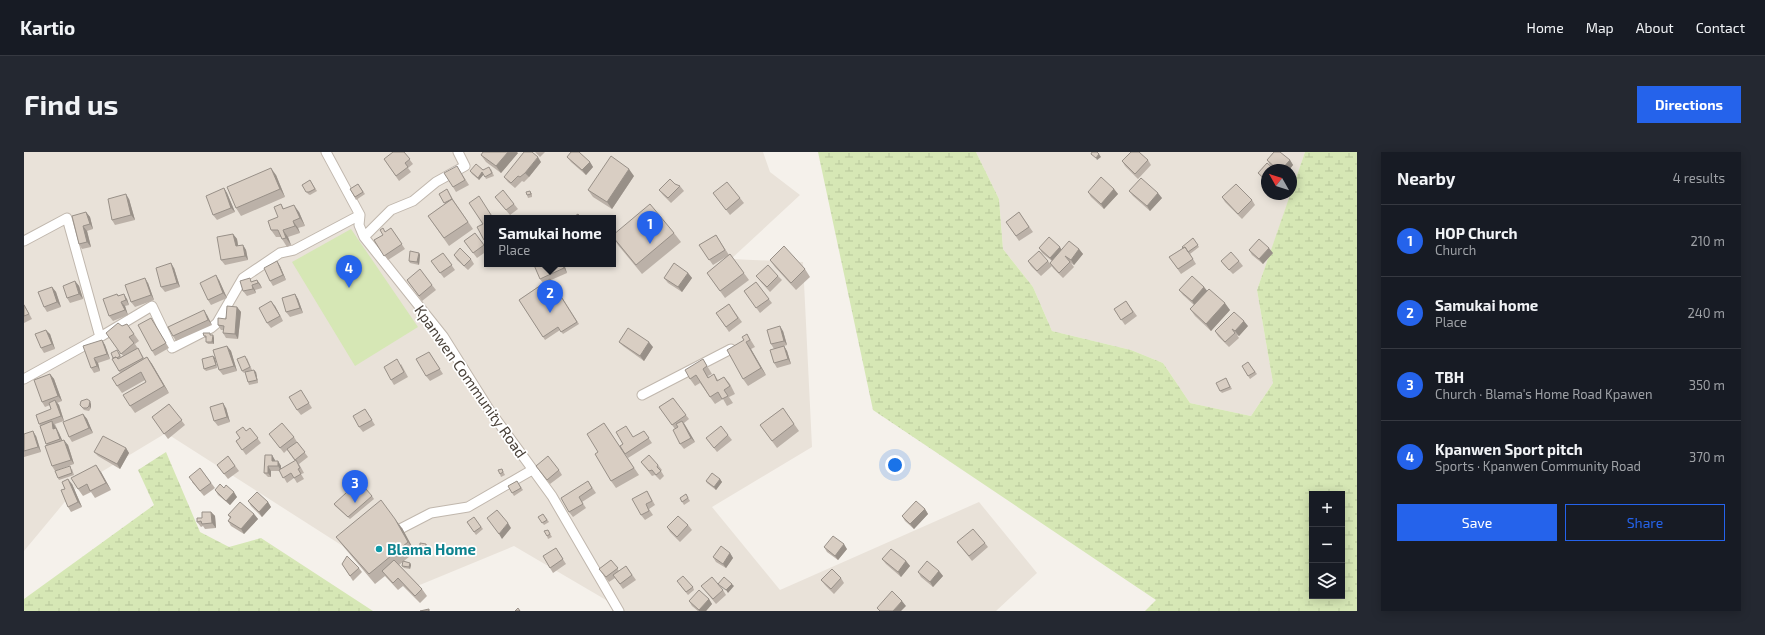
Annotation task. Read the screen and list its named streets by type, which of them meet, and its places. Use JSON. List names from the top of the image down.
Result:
{
  "streets": {
    "street": ["Kpanwen Community Road"]
  },
  "places": ["Blama Home"],
  "north": "top left",
  "page": {
    "header": "Kartio",
    "nav": [
      "Home",
      "Map",
      "About",
      "Contact"
    ],
    "buttons": [
      "Directions",
      ["Save", "Share"]
    ],
    "title": "Find us",
    "heading": ["Nearby", "4 results"],
    "list": [
      {
        "mark": "1",
        "name": "HOP Church",
        "note": "Church",
        "value": "210 m"
      },
      {
        "mark": "2",
        "name": "Samukai home",
        "note": "Place",
        "value": "240 m"
      },
      {
        "mark": "3",
        "name": "TBH",
        "note": "Church · Blama's Home Road Kpawen",
        "value": "350 m"
      },
      {
        "mark": "4",
        "name": "Kpanwen Sport pitch",
        "note": "Sports · Kpanwen Community Road",
        "value": "370 m"
      }
    ],
    "pins": [
      "1",
      "4",
      "2",
      "3"
    ],
    "popup": ["Samukai home", "Place"],
    "map_buttons": ["+", "−"]
  }
}
